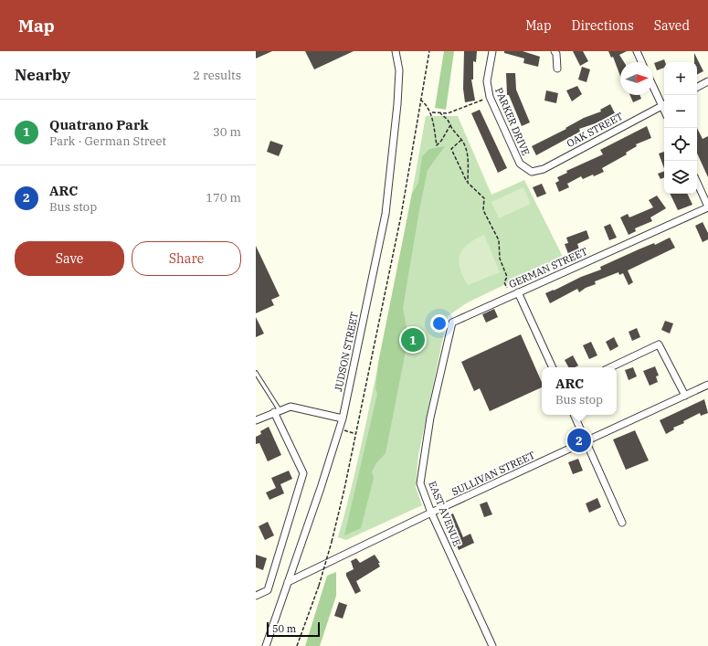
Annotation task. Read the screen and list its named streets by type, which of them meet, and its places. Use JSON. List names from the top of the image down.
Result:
{
  "streets": {
    "street": [
      "PARKER DRIVE",
      "OAK STREET",
      "GERMAN STREET",
      "JUDSON STREET",
      "SULLIVAN STREET",
      "EAST AVENUE"
    ]
  },
  "crossings": [
    ["PARKER DRIVE", "OAK STREET"],
    ["GERMAN STREET", "EAST AVENUE"],
    ["JUDSON STREET", "SULLIVAN STREET"],
    ["SULLIVAN STREET", "EAST AVENUE"]
  ],
  "scale_bar": "50 m",
  "north": "right",
  "page": {
    "header": "Map",
    "nav": ["Map", "Directions", "Saved"],
    "heading": ["Nearby", "2 results"],
    "map_buttons": ["+", "−"],
    "list": [
      {
        "mark": "1",
        "name": "Quatrano Park",
        "note": "Park · German Street",
        "value": "30 m"
      },
      {
        "mark": "2",
        "name": "ARC",
        "note": "Bus stop",
        "value": "170 m"
      }
    ],
    "buttons": ["Save", "Share"],
    "pins": ["1", "2"],
    "popup": ["ARC", "Bus stop"],
    "scale": "50 m"
  }
}
